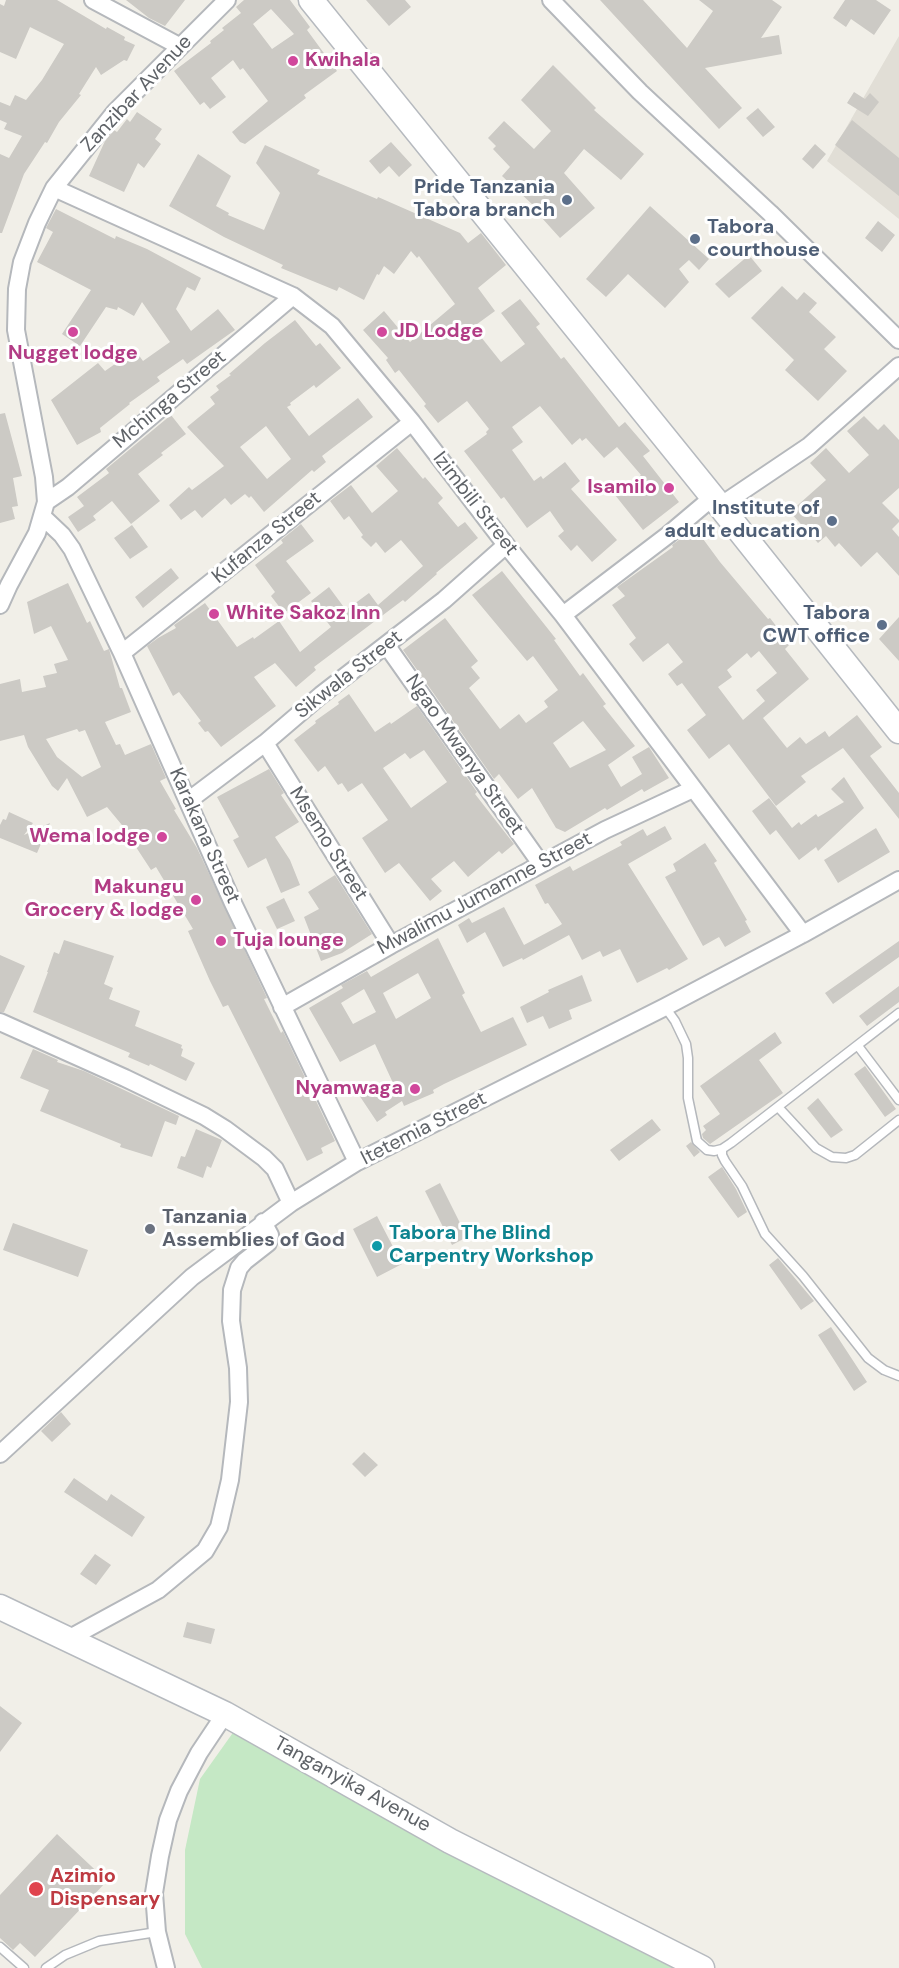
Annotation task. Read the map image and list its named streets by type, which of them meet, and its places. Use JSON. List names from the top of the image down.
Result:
{
  "streets": {
    "main road": ["Tanganyika Avenue"],
    "street": [
      "Zanzibar Avenue",
      "Mchinga Street",
      "Izimbili Street",
      "Kufanza Street",
      "Sikwala Street",
      "Ngao Mwanya Street",
      "Karakana Street",
      "Msemo Street",
      "Mwalimu Jumamne Street",
      "Itetemia Street"
    ]
  },
  "crossings": [
    ["Zanzibar Avenue", "Mchinga Street"],
    ["Zanzibar Avenue", "Izimbili Street"],
    ["Zanzibar Avenue", "Karakana Street"],
    ["Mchinga Street", "Izimbili Street"],
    ["Mchinga Street", "Karakana Street"],
    ["Izimbili Street", "Kufanza Street"],
    ["Izimbili Street", "Sikwala Street"],
    ["Izimbili Street", "Mwalimu Jumamne Street"],
    ["Izimbili Street", "Itetemia Street"],
    ["Kufanza Street", "Karakana Street"],
    ["Sikwala Street", "Ngao Mwanya Street"],
    ["Sikwala Street", "Karakana Street"],
    ["Sikwala Street", "Msemo Street"],
    ["Ngao Mwanya Street", "Mwalimu Jumamne Street"],
    ["Karakana Street", "Mwalimu Jumamne Street"],
    ["Karakana Street", "Itetemia Street"],
    ["Msemo Street", "Mwalimu Jumamne Street"]
  ],
  "places": [
    "Kwihala",
    "Pride Tanzania Tabora branch",
    "Tabora courthouse",
    "Nugget lodge",
    "JD Lodge",
    "Isamilo",
    "Institute of adult education",
    "White Sakoz Inn",
    "Tabora CWT office",
    "Wema lodge",
    "Makungu Grocery & lodge",
    "Tuja lounge",
    "Nyamwaga",
    "Tanzania Assemblies of God",
    "Tabora The Blind Carpentry Workshop",
    "Azimio Dispensary"
  ]
}
